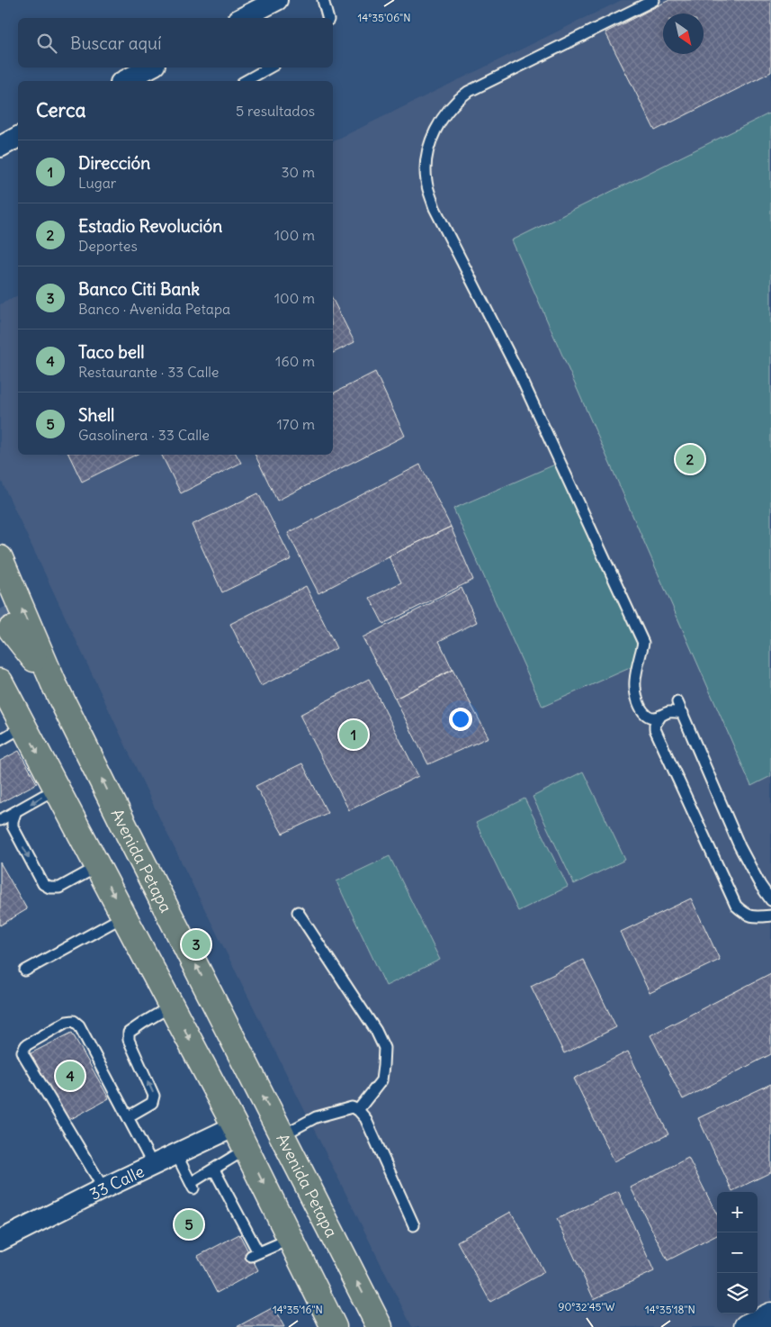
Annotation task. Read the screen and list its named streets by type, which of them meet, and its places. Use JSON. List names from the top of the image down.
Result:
{
  "streets": {
    "main road": ["Avenida Petapa"],
    "street": ["33 Calle"]
  },
  "north": "bottom right",
  "page": {
    "search": "Buscar aquí",
    "heading": ["Cerca", "5 resultados"],
    "list": [
      {
        "mark": "1",
        "name": "Dirección",
        "note": "Lugar",
        "value": "30 m"
      },
      {
        "mark": "2",
        "name": "Estadio Revolución",
        "note": "Deportes",
        "value": "100 m"
      },
      {
        "mark": "3",
        "name": "Banco Citi Bank",
        "note": "Banco · Avenida Petapa",
        "value": "100 m"
      },
      {
        "mark": "4",
        "name": "Taco bell",
        "note": "Restaurante · 33 Calle",
        "value": "160 m"
      },
      {
        "mark": "5",
        "name": "Shell",
        "note": "Gasolinera · 33 Calle",
        "value": "170 m"
      }
    ],
    "pins": [
      "2",
      "1",
      "3",
      "4",
      "5"
    ],
    "map_buttons": ["+", "−"]
  },
  "coordinates": [
    "14°35'06\"N",
    "90°32'45\"W",
    "14°35'16\"N",
    "14°35'18\"N"
  ]
}
